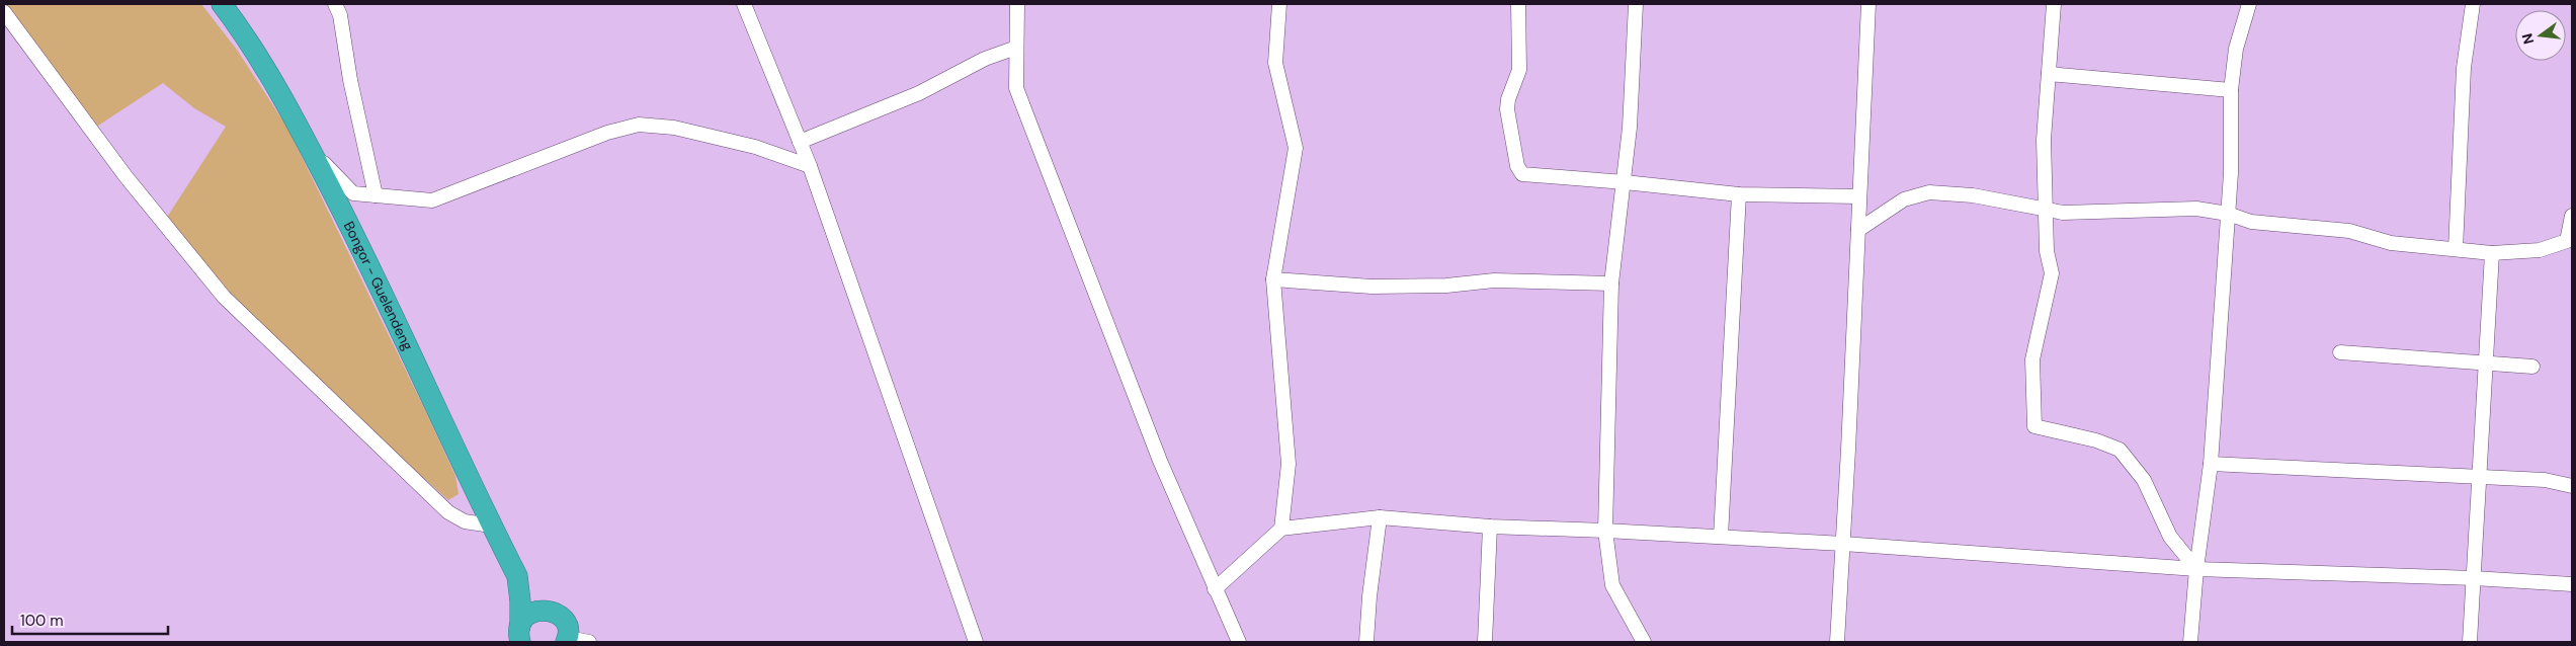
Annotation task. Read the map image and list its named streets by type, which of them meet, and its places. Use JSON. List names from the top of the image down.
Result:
{
  "streets": {
    "highway": ["Bongor - Guelendeng"]
  },
  "scale_bar": "100 m",
  "north": "left"
}
